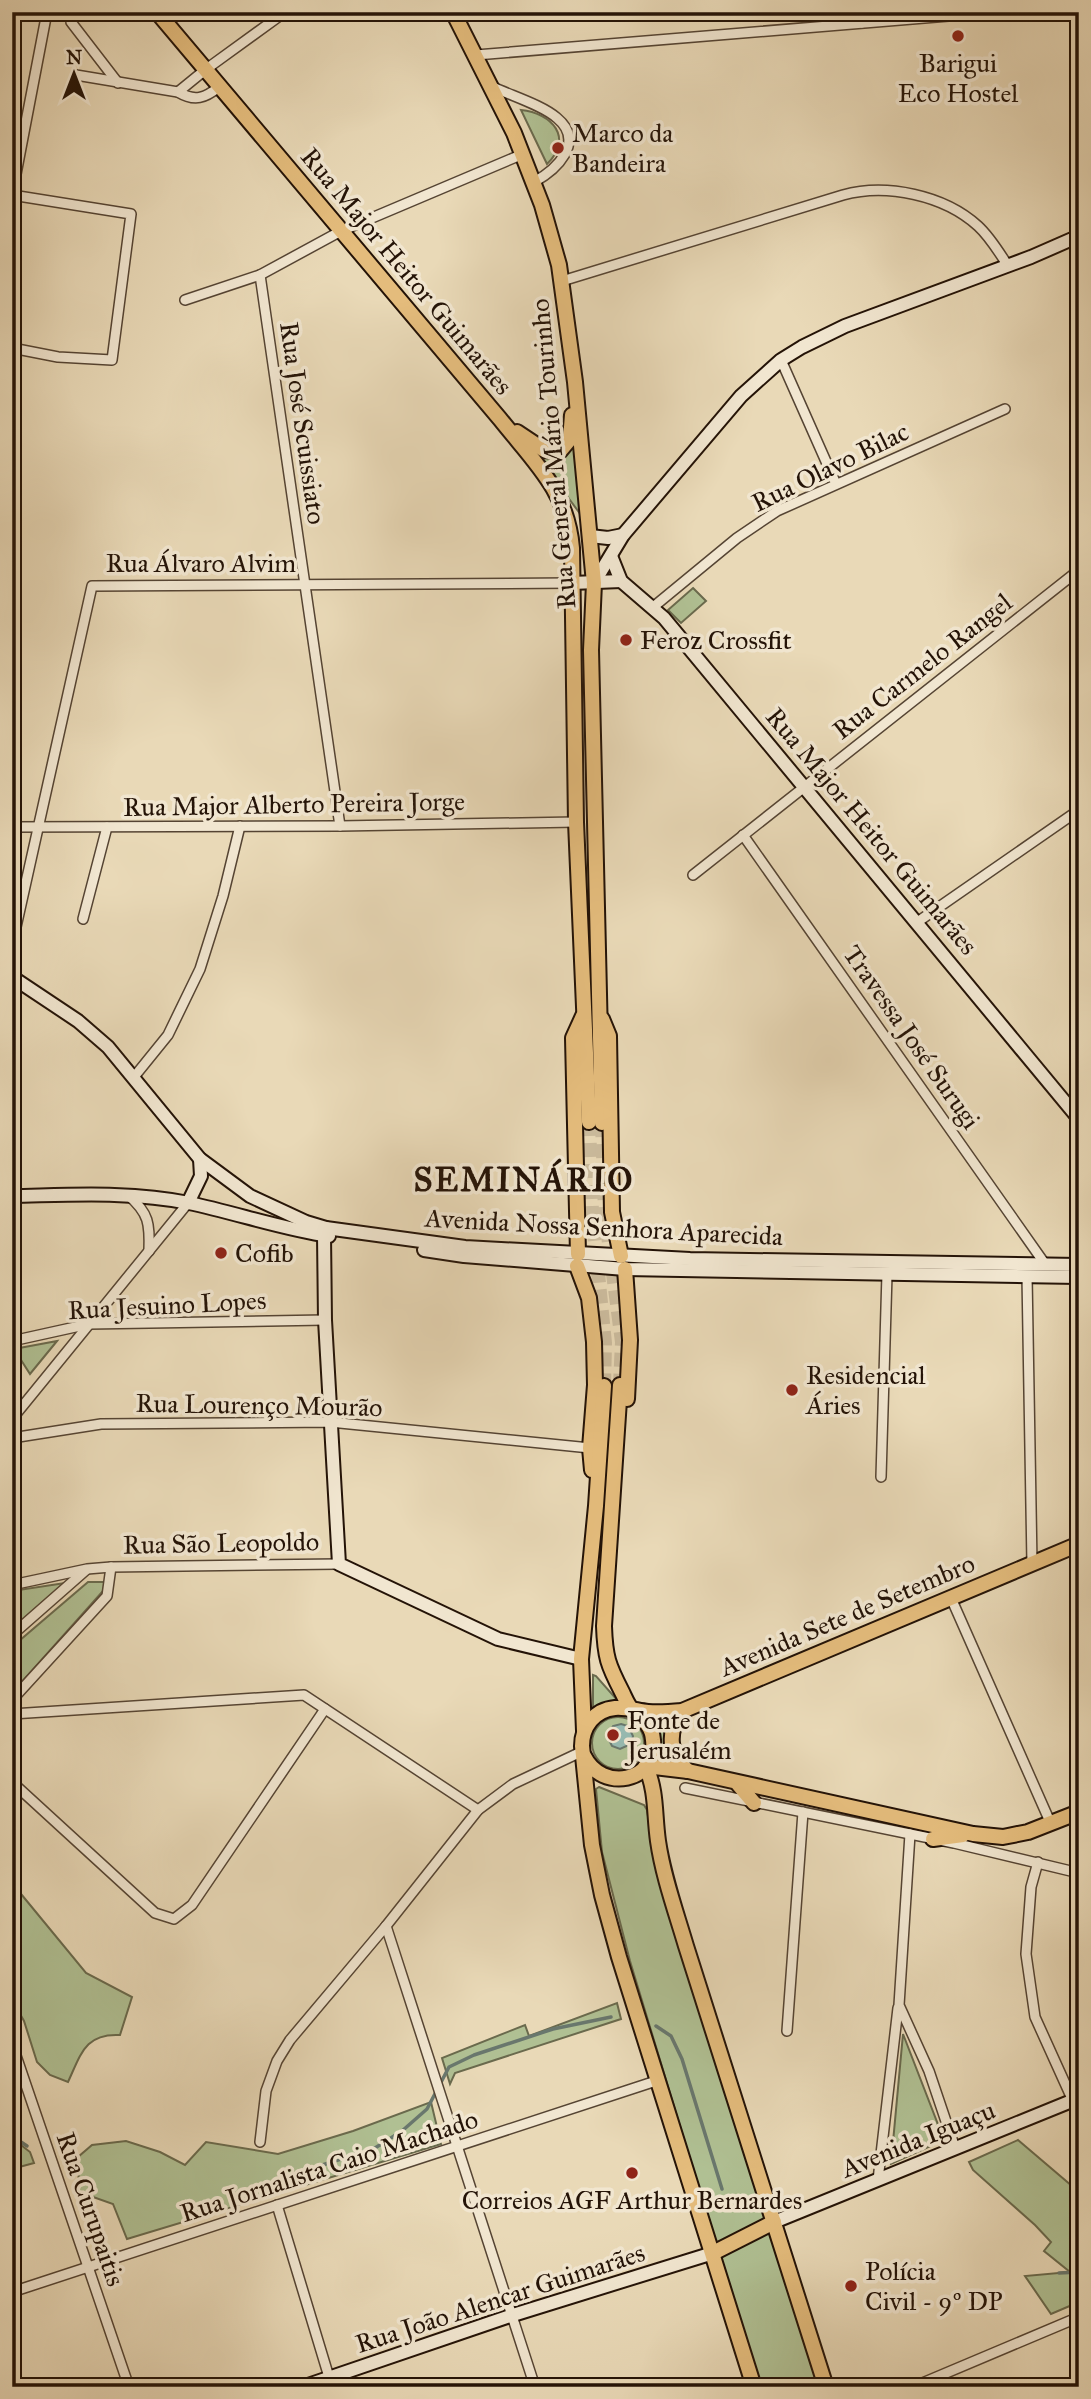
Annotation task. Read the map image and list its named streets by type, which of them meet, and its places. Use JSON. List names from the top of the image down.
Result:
{
  "streets": {
    "main road": [
      "Rua Major Heitor Guimarães",
      "Rua General Mário Tourinho",
      "Rua Álvaro Alvim",
      "Avenida Nossa Senhora Aparecida",
      "Rua São Leopoldo",
      "Avenida Sete de Setembro",
      "Avenida Iguaçu",
      "Rua João Alencar Guimarães"
    ],
    "street": [
      "Rua José Scuissiato",
      "Rua Olavo Bilac",
      "Rua Carmelo Rangel",
      "Rua Major Alberto Pereira Jorge",
      "Travessa José Surugi",
      "Rua Jesuino Lopes",
      "Rua Lourenço Mourão",
      "Rua Jornalista Caio Machado",
      "Rua Curupaitis"
    ]
  },
  "crossings": [
    ["Rua Major Heitor Guimarães", "Rua General Mário Tourinho"],
    ["Rua Major Heitor Guimarães", "Rua Olavo Bilac"],
    ["Rua Major Heitor Guimarães", "Rua Álvaro Alvim"],
    ["Rua Major Heitor Guimarães", "Rua Carmelo Rangel"],
    ["Rua José Scuissiato", "Rua Álvaro Alvim"],
    ["Rua José Scuissiato", "Rua Major Alberto Pereira Jorge"],
    ["Rua General Mário Tourinho", "Rua Álvaro Alvim"],
    ["Rua General Mário Tourinho", "Rua Major Alberto Pereira Jorge"],
    ["Rua Álvaro Alvim", "Rua Major Alberto Pereira Jorge"],
    ["Rua Carmelo Rangel", "Travessa José Surugi"],
    ["Travessa José Surugi", "Avenida Nossa Senhora Aparecida"],
    ["Rua Jornalista Caio Machado", "Rua Curupaitis"]
  ],
  "districts": ["SEMINÁRIO"],
  "places": [
    "Barigui Eco Hostel",
    "Marco da Bandeira",
    "Feroz Crossfit",
    "Cofib",
    "Residencial Áries",
    "Fonte de Jerusalém",
    "Correios AGF Arthur Bernardes",
    "Polícia Civil - 9º DP"
  ],
  "north": "top"
}
